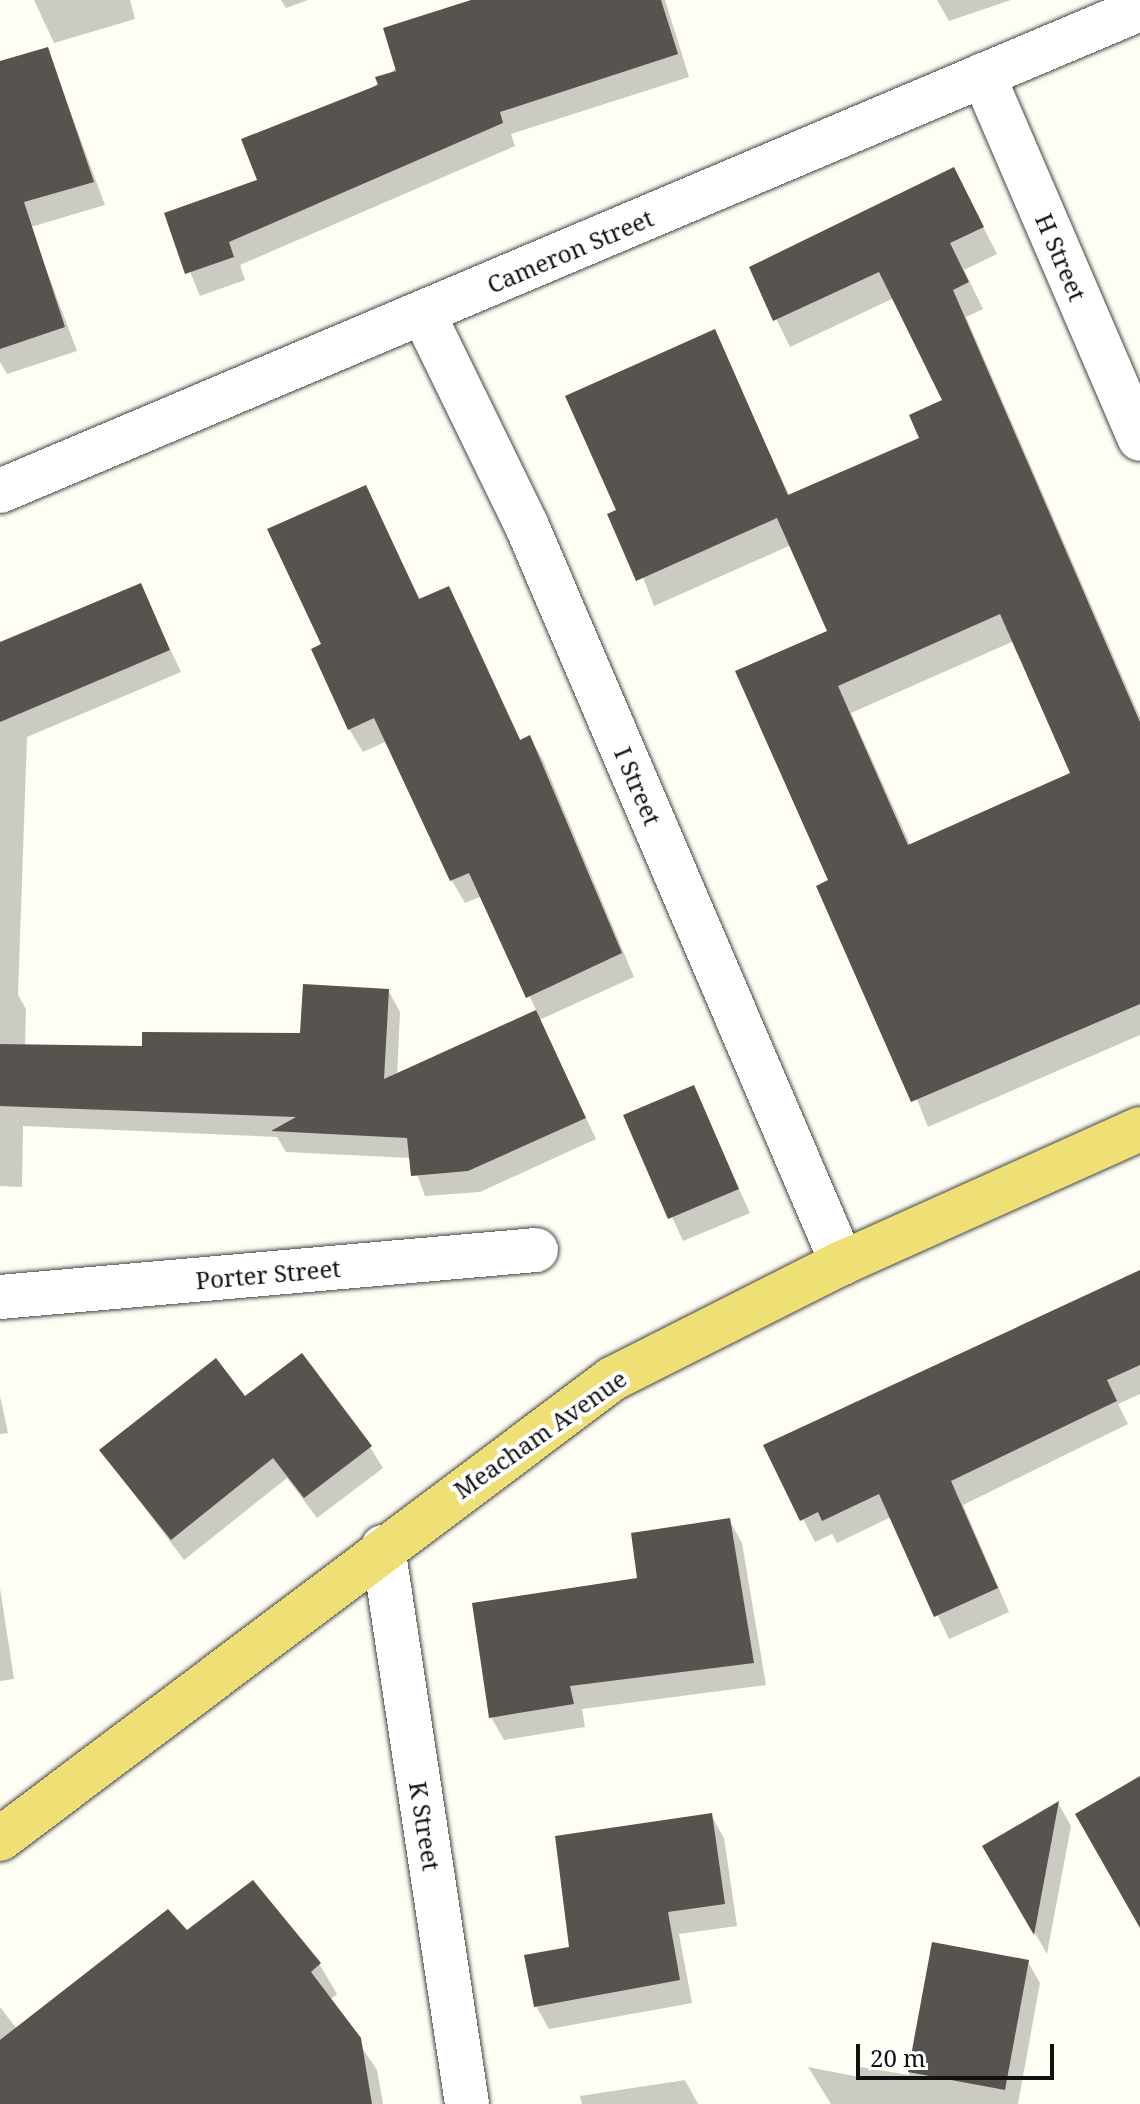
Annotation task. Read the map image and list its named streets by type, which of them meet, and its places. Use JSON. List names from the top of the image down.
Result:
{
  "streets": {
    "main road": ["Meacham Avenue"],
    "street": [
      "Cameron Street",
      "H Street",
      "I Street",
      "Porter Street",
      "K Street"
    ]
  },
  "crossings": [
    ["Cameron Street", "H Street"],
    ["Cameron Street", "I Street"],
    ["I Street", "Meacham Avenue"],
    ["Meacham Avenue", "K Street"]
  ],
  "scale_bar": "20 m"
}
